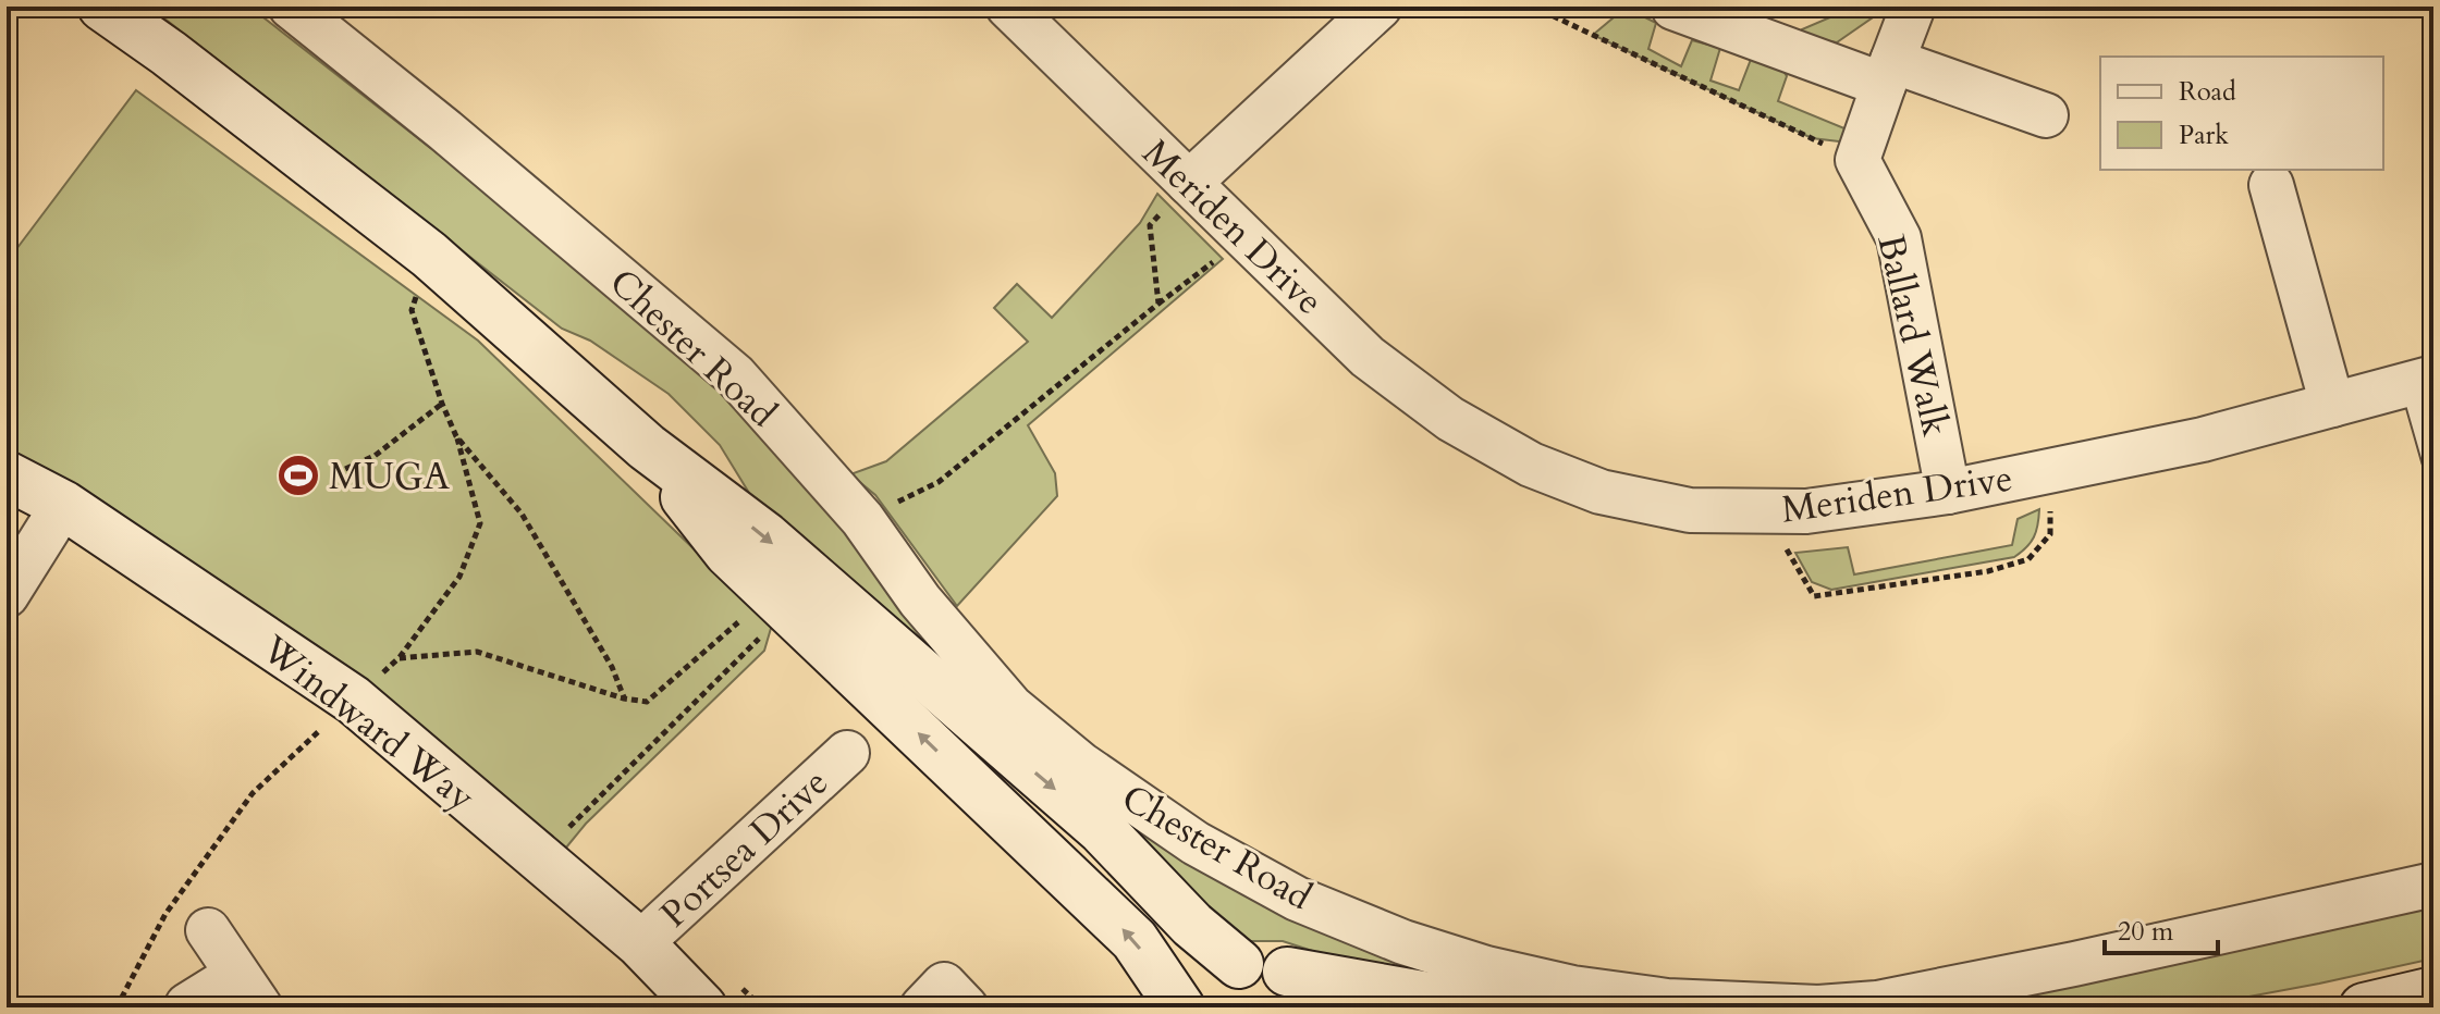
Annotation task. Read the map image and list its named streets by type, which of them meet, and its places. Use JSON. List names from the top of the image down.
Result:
{
  "streets": {
    "main road": ["Chester Road", "Windward Way"],
    "street": ["Meriden Drive", "Ballard Walk", "Portsea Drive"]
  },
  "crossings": [
    ["Meriden Drive", "Ballard Walk"],
    ["Windward Way", "Portsea Drive"]
  ],
  "places": {
    "sports": ["MUGA"]
  },
  "legend": ["Road", "Park"],
  "scale_bar": "20 m"
}
